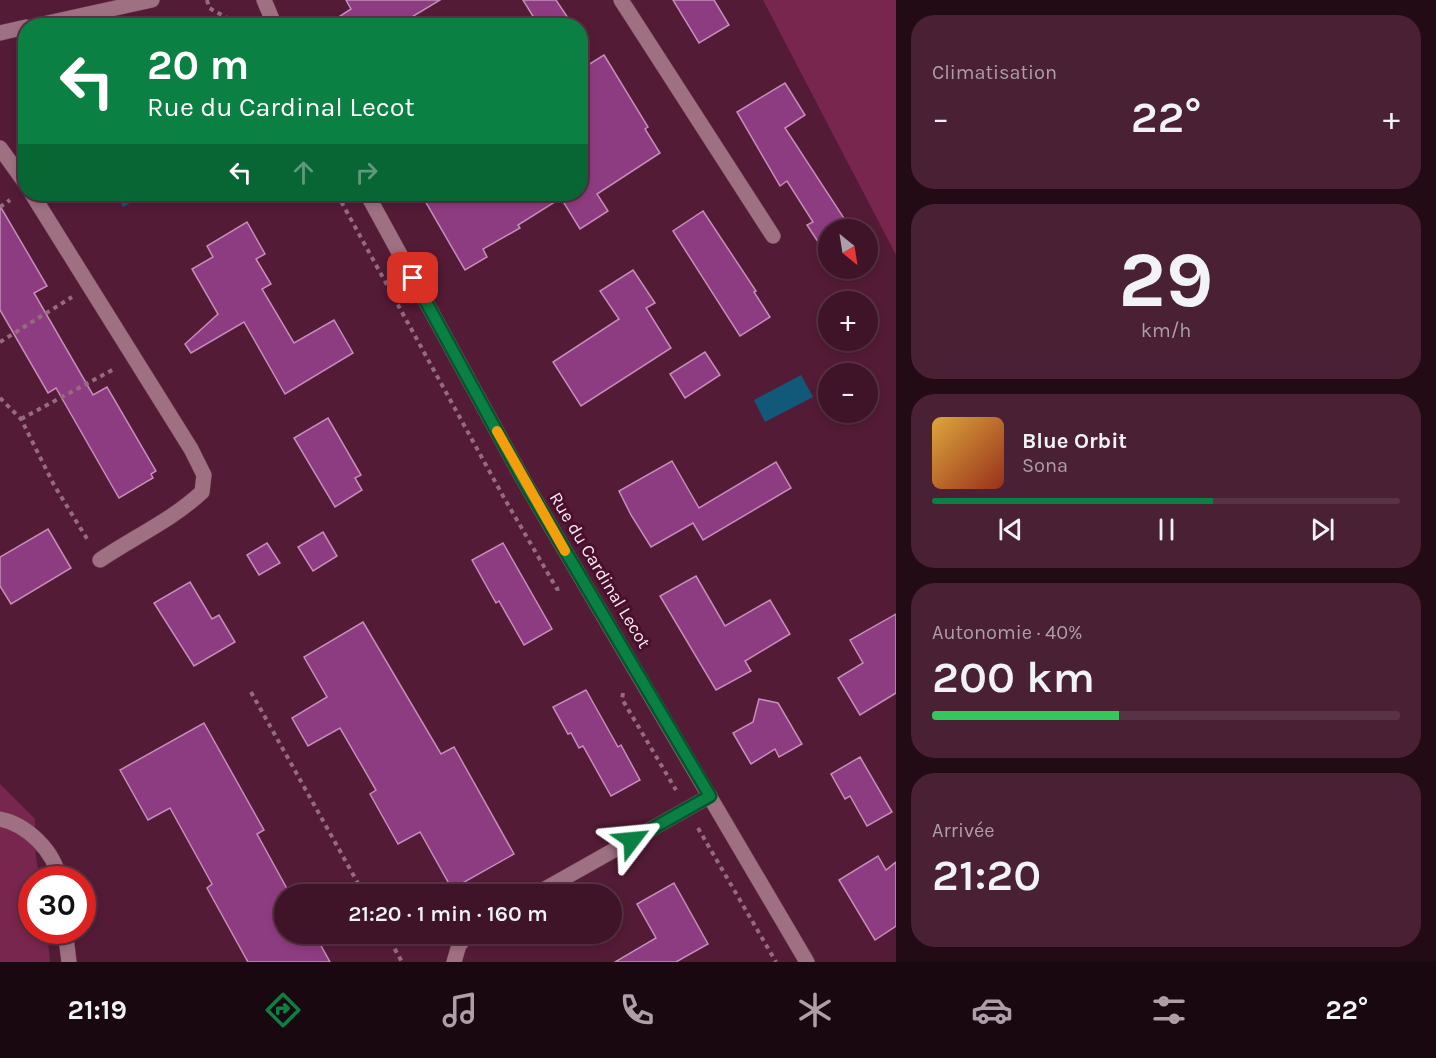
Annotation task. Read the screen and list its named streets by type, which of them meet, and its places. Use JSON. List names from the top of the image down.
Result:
{
  "streets": {
    "street": ["Rue du Cardinal Lecot"]
  },
  "north": "bottom right",
  "page": {
    "tile": [
      "Climatisation",
      ["29", "km/h"],
      ["Autonomie · 40%", "200 km"],
      ["Arrivée", "21:20"]
    ],
    "turn": ["20 m", "Rue du Cardinal Lecot"],
    "heat": ["−", "22°", "+"],
    "map_buttons": ["+", "−"],
    "song": ["Blue Orbit", "Sona"],
    "limit": "30",
    "trip": "21:20 · 1 min · 160 m",
    "tabs": ["21:19", "22°"]
  }
}
